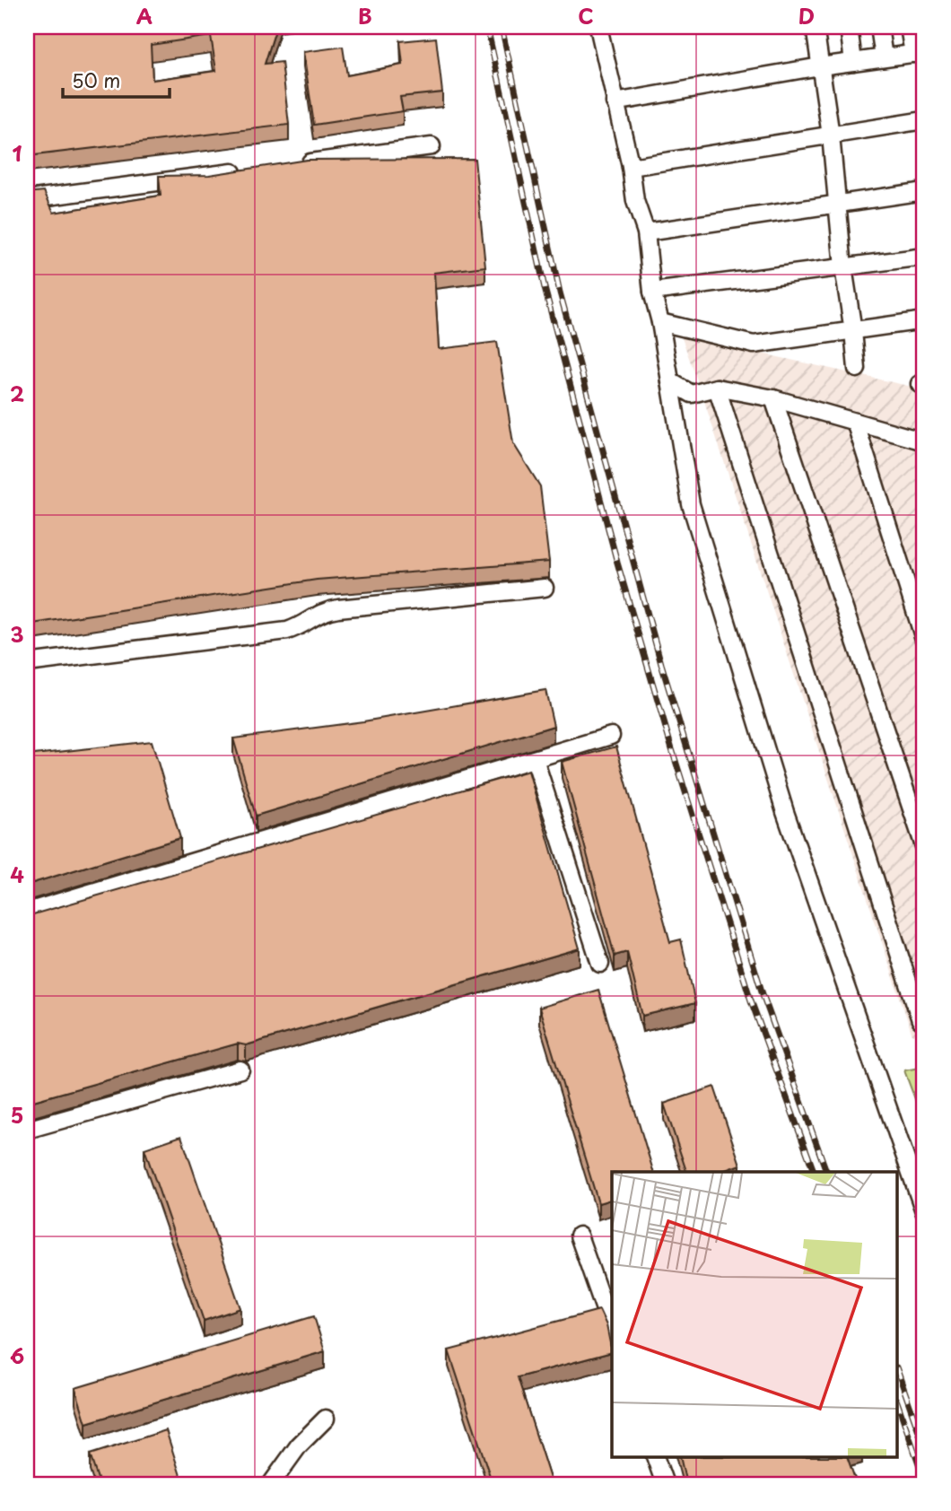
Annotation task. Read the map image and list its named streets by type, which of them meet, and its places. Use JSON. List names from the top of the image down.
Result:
{
  "scale_bar": "50 m",
  "grid": {
    "columns": [
      "A",
      "B",
      "C",
      "D"
    ],
    "rows": [
      "1",
      "2",
      "3",
      "4",
      "5",
      "6"
    ]
  }
}
